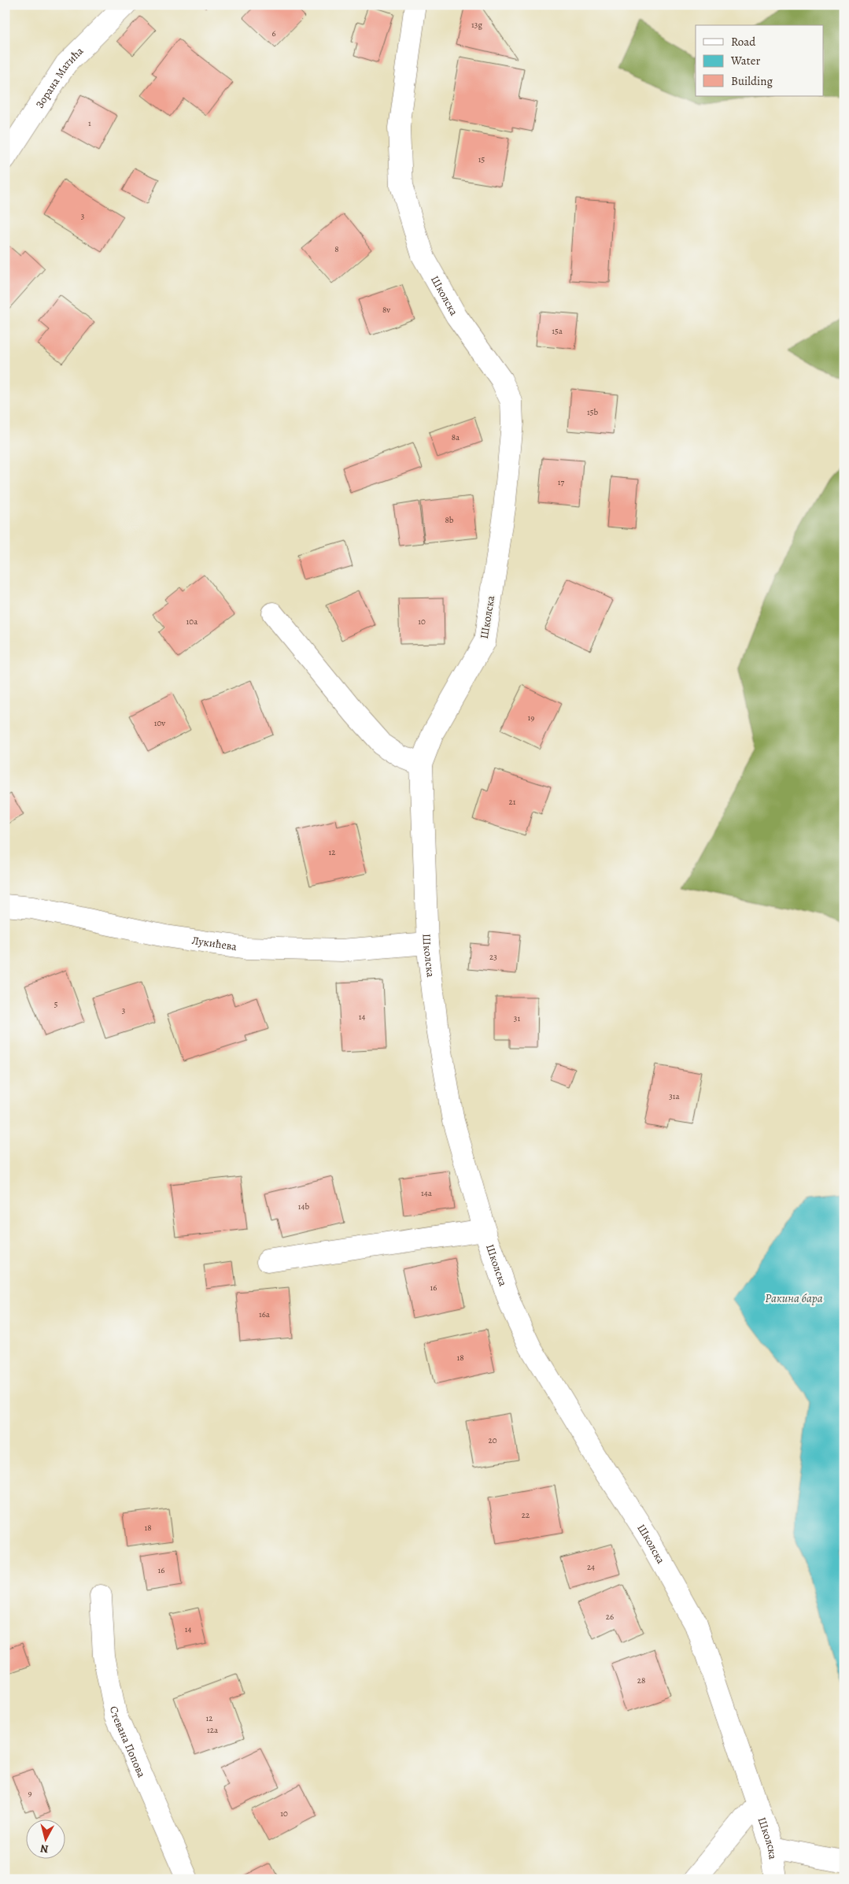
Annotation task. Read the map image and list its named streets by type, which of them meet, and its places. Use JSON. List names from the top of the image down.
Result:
{
  "streets": {
    "street": [
      "Зорана Матића",
      "Школска",
      "Лукићева",
      "Стевана Попова"
    ]
  },
  "crossings": [
    ["Школска", "Лукићева"]
  ],
  "water": ["Ракина бара"],
  "house_numbers": [
    "13g",
    "6",
    "1",
    "15",
    "3",
    "8",
    "8v",
    "15a",
    "15b",
    "8a",
    "17",
    "8b",
    "10a",
    "10",
    "19",
    "10v",
    "21",
    "12",
    "23",
    "5",
    "3",
    "14",
    "31",
    "31a",
    "14a",
    "14b",
    "16",
    "16a",
    "18",
    "20",
    "22",
    "18",
    "24",
    "16",
    "26",
    "14",
    "28",
    "12",
    "12a",
    "9",
    "10"
  ],
  "legend": ["Road", "Water", "Building"],
  "north": "bottom"
}
